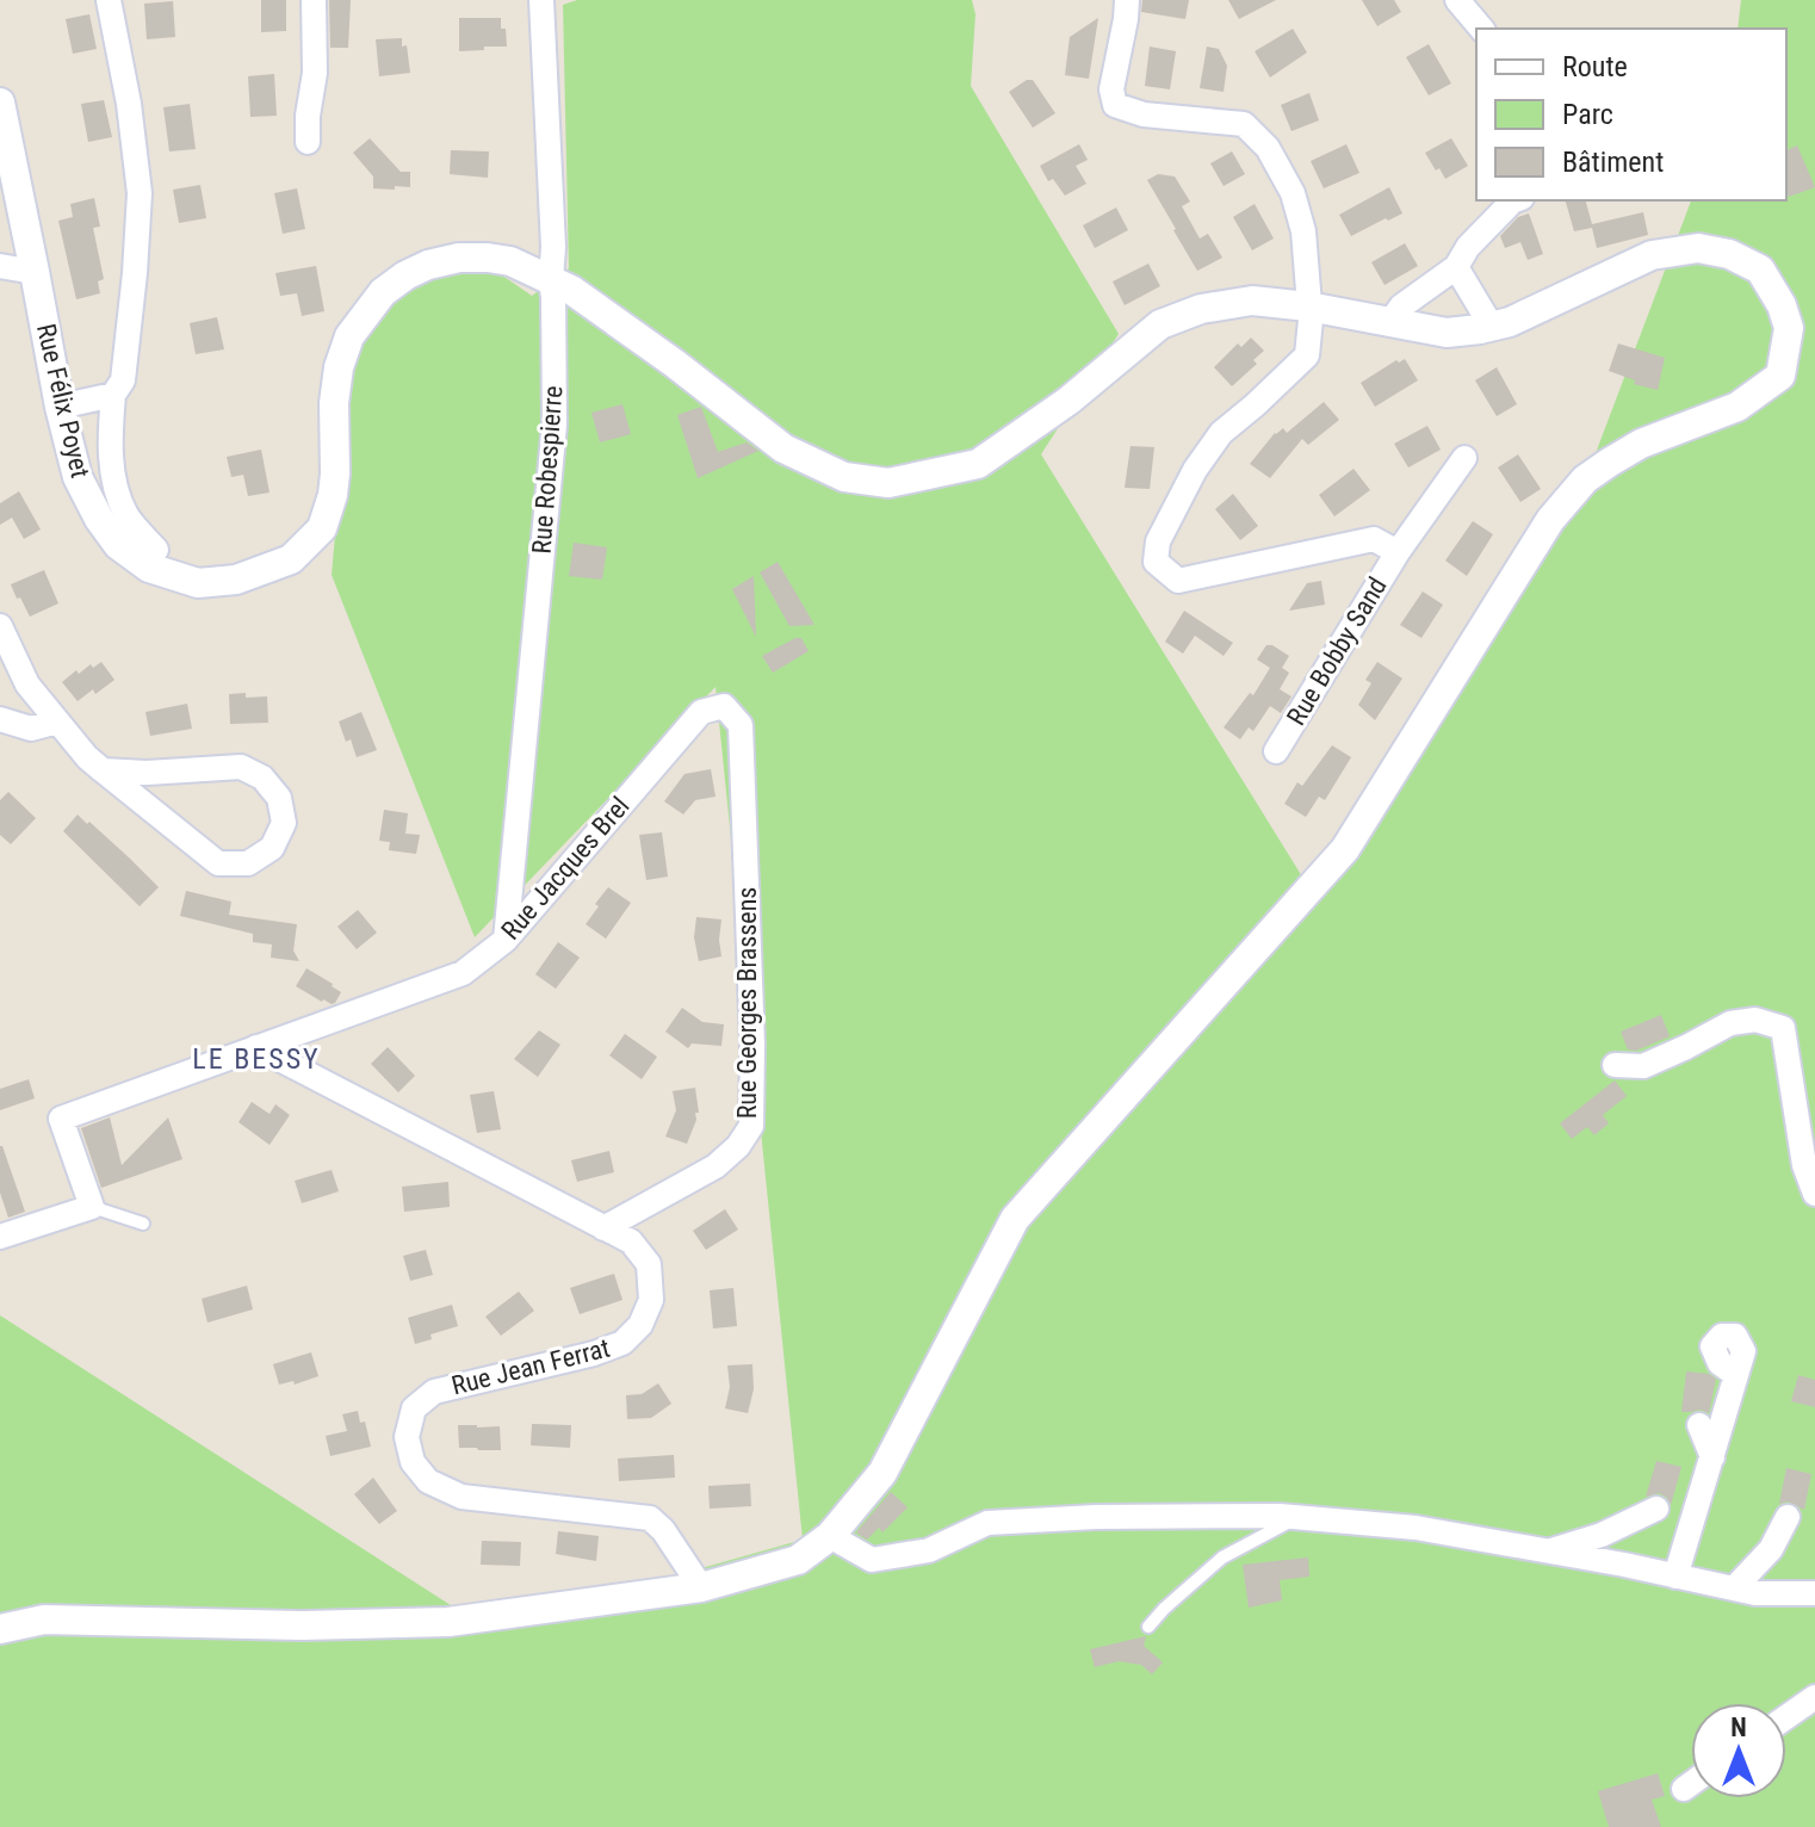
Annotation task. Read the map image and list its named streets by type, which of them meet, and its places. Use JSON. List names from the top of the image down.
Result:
{
  "streets": {
    "street": [
      "Rue Félix Poyet",
      "Rue Robespierre",
      "Rue Bobby Sand",
      "Rue Jacques Brel",
      "Rue Georges Brassens",
      "Rue Jean Ferrat"
    ]
  },
  "crossings": [
    ["Rue Félix Poyet", "Rue Robespierre"],
    ["Rue Félix Poyet", "Rue Bobby Sand"],
    ["Rue Félix Poyet", "Rue Jean Ferrat"],
    ["Rue Robespierre", "Rue Jacques Brel"],
    ["Rue Jacques Brel", "Rue Georges Brassens"],
    ["Rue Jacques Brel", "Rue Jean Ferrat"],
    ["Rue Georges Brassens", "Rue Jean Ferrat"]
  ],
  "districts": ["LE BESSY"],
  "legend": ["Route", "Parc", "Bâtiment"],
  "north": "top"
}
